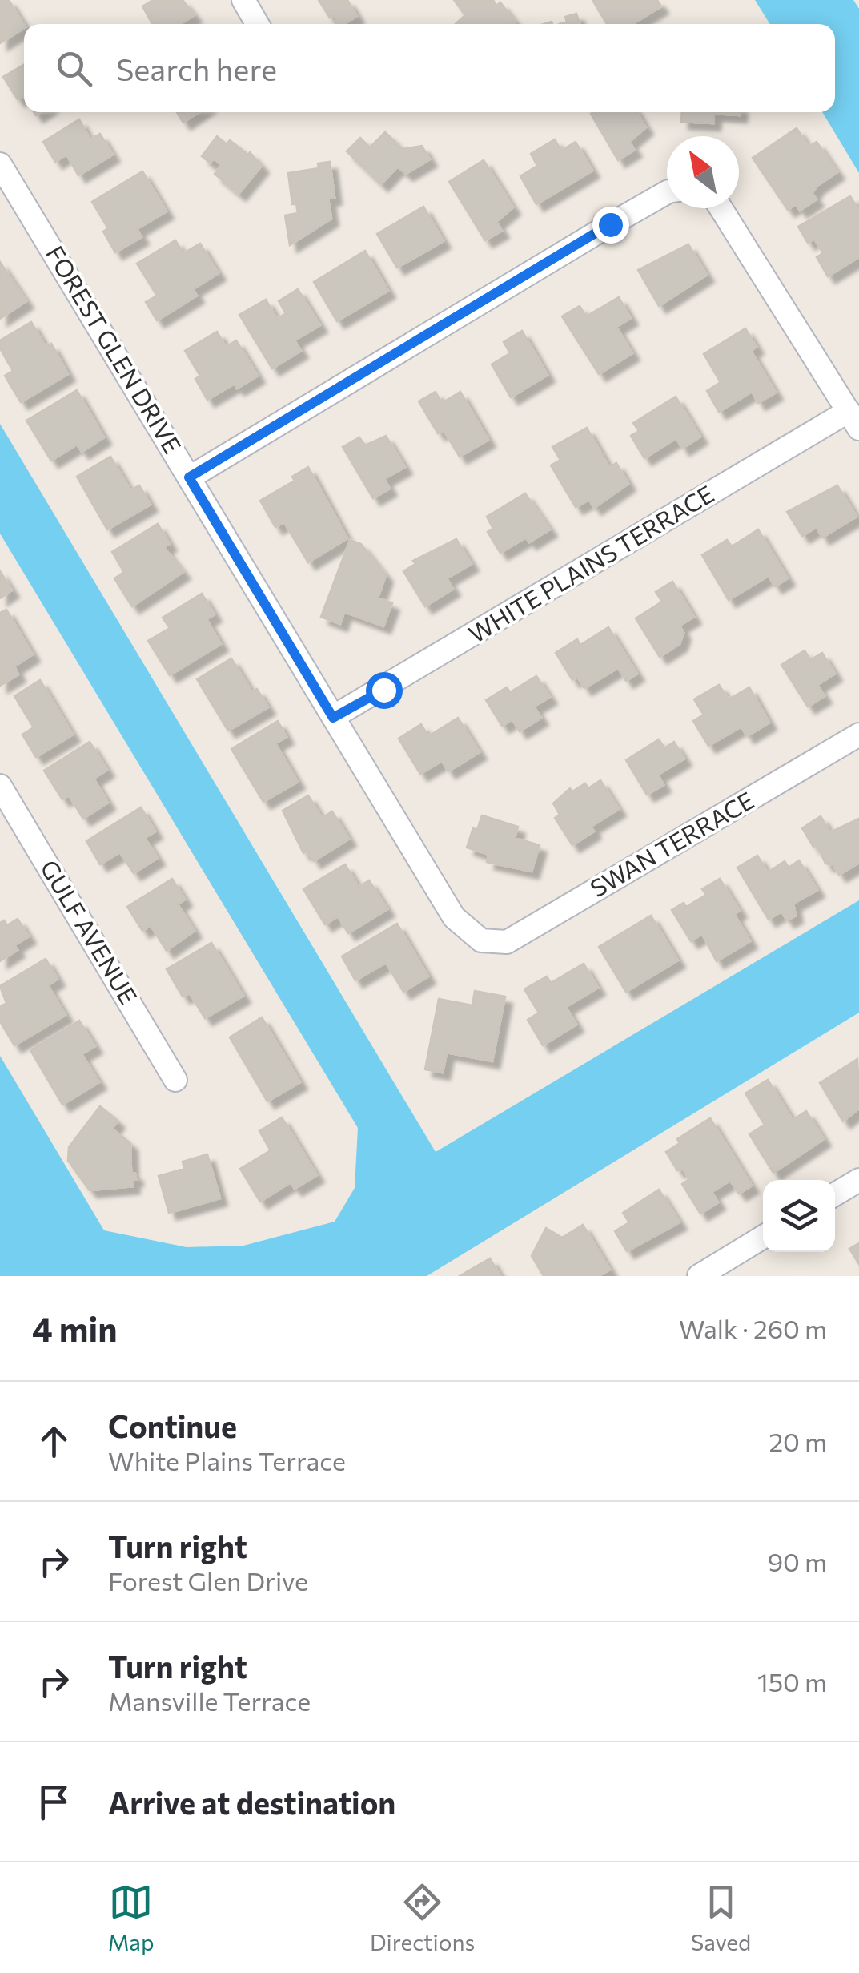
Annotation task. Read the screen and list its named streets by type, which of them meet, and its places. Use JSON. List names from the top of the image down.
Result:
{
  "streets": {
    "street": [
      "FOREST GLEN DRIVE",
      "WHITE PLAINS TERRACE",
      "SWAN TERRACE",
      "GULF AVENUE"
    ]
  },
  "crossings": [
    ["FOREST GLEN DRIVE", "WHITE PLAINS TERRACE"],
    ["FOREST GLEN DRIVE", "SWAN TERRACE"]
  ],
  "north": "top left",
  "page": {
    "search": "Search here",
    "heading": ["4 min", "Walk · 260 m"],
    "list": [
      ["Continue", "White Plains Terrace", "20 m"],
      ["Turn right", "Forest Glen Drive", "90 m"],
      ["Turn right", "Mansville Terrace", "150 m"],
      "Arrive at destination"
    ],
    "nav": ["Map", "Directions", "Saved"]
  }
}
